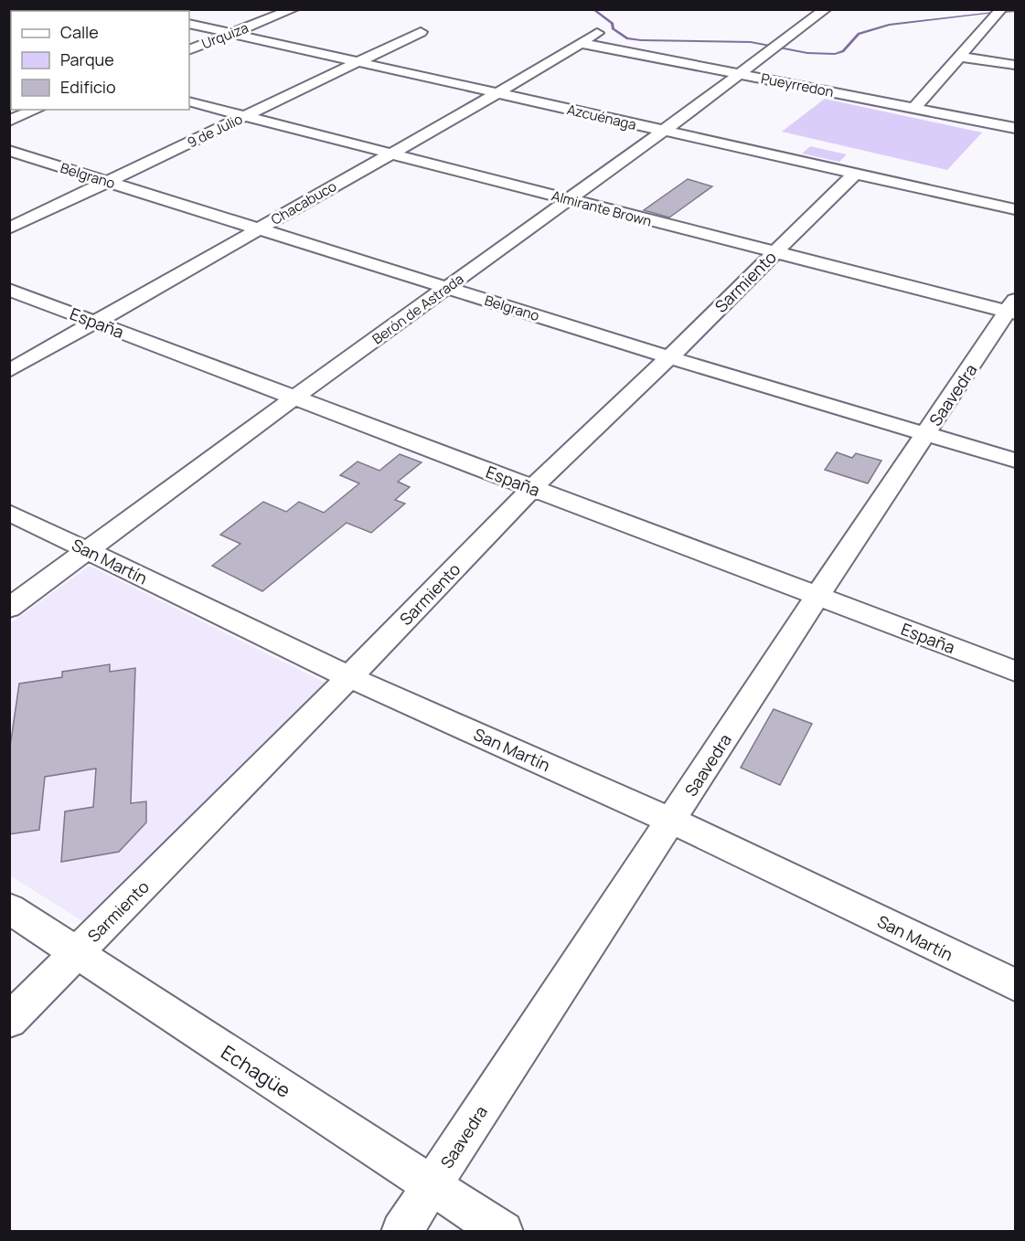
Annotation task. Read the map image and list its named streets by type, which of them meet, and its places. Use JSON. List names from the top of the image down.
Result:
{
  "streets": {
    "street": [
      "Urquiza",
      "Pueyrredon",
      "Azcuénaga",
      "9 de Julio",
      "Belgrano",
      "Chacabuco",
      "Almirante Brown",
      "Sarmiento",
      "Berón de Astrada",
      "España",
      "Saavedra",
      "San Martín",
      "Echagüe"
    ]
  },
  "crossings": [
    ["Urquiza", "Azcuénaga"],
    ["Pueyrredon", "Chacabuco"],
    ["Pueyrredon", "Berón de Astrada"],
    ["Azcuénaga", "9 de Julio"],
    ["Azcuénaga", "Chacabuco"],
    ["Azcuénaga", "Sarmiento"],
    ["Azcuénaga", "Berón de Astrada"],
    ["9 de Julio", "Belgrano"],
    ["9 de Julio", "Almirante Brown"],
    ["Belgrano", "Chacabuco"],
    ["Belgrano", "Sarmiento"],
    ["Belgrano", "Berón de Astrada"],
    ["Belgrano", "Saavedra"],
    ["Chacabuco", "Almirante Brown"],
    ["Chacabuco", "España"],
    ["Almirante Brown", "Sarmiento"],
    ["Almirante Brown", "Berón de Astrada"],
    ["Almirante Brown", "Saavedra"],
    ["Sarmiento", "España"],
    ["Sarmiento", "San Martín"],
    ["Sarmiento", "Echagüe"],
    ["Berón de Astrada", "España"],
    ["Berón de Astrada", "San Martín"],
    ["España", "Saavedra"],
    ["Saavedra", "San Martín"],
    ["Saavedra", "Echagüe"]
  ],
  "legend": ["Calle", "Parque", "Edificio"]
}
